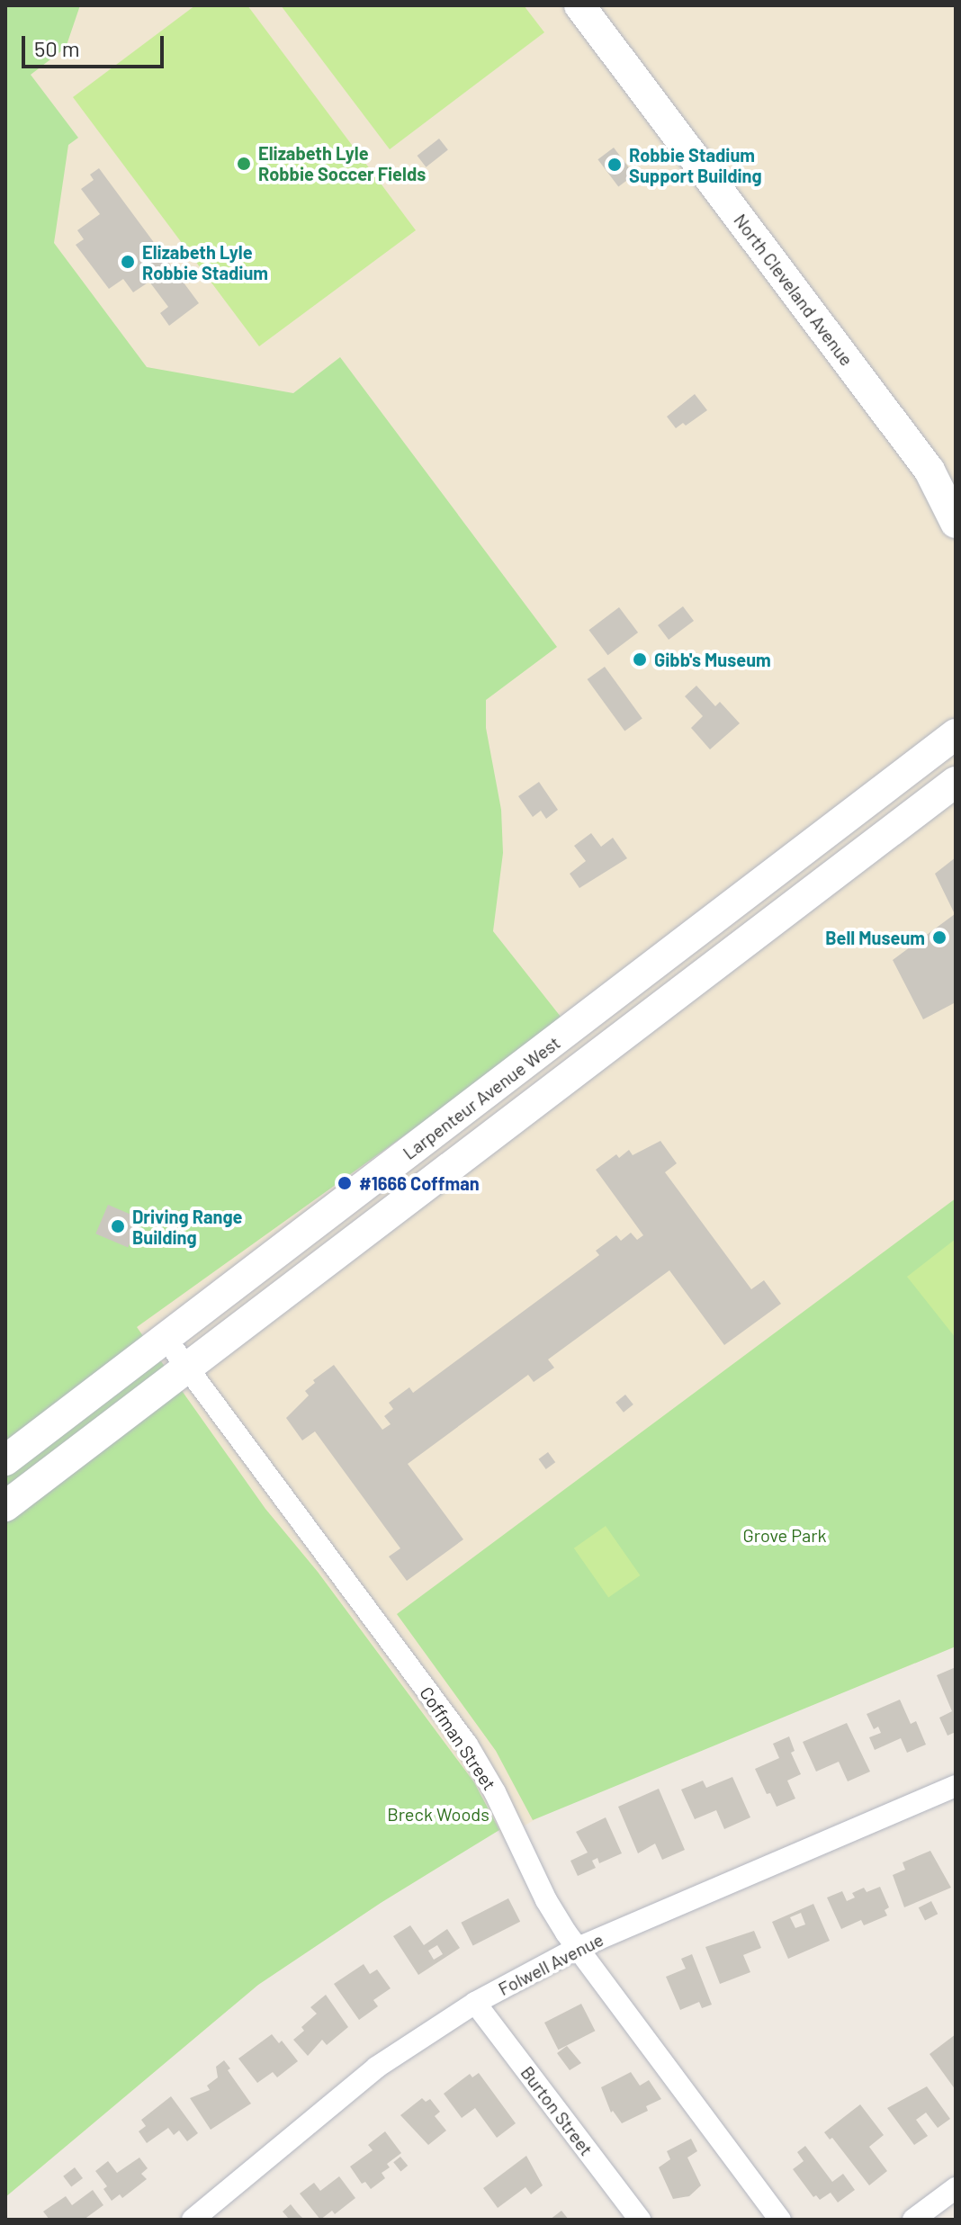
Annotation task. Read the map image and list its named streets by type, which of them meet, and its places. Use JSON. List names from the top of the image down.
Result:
{
  "streets": {
    "main road": ["North Cleveland Avenue", "Larpenteur Avenue West"],
    "street": ["Coffman Street", "Folwell Avenue", "Burton Street"]
  },
  "crossings": [
    ["Larpenteur Avenue West", "Coffman Street"],
    ["Coffman Street", "Folwell Avenue"],
    ["Folwell Avenue", "Burton Street"]
  ],
  "parks": ["Grove Park", "Breck Woods"],
  "places": [
    "Elizabeth Lyle Robbie Soccer Fields",
    "Robbie Stadium Support Building",
    "Elizabeth Lyle Robbie Stadium",
    "Gibb's Museum",
    "Bell Museum",
    "#1666 Coffman",
    "Driving Range Building"
  ],
  "scale_bar": "50 m"
}
